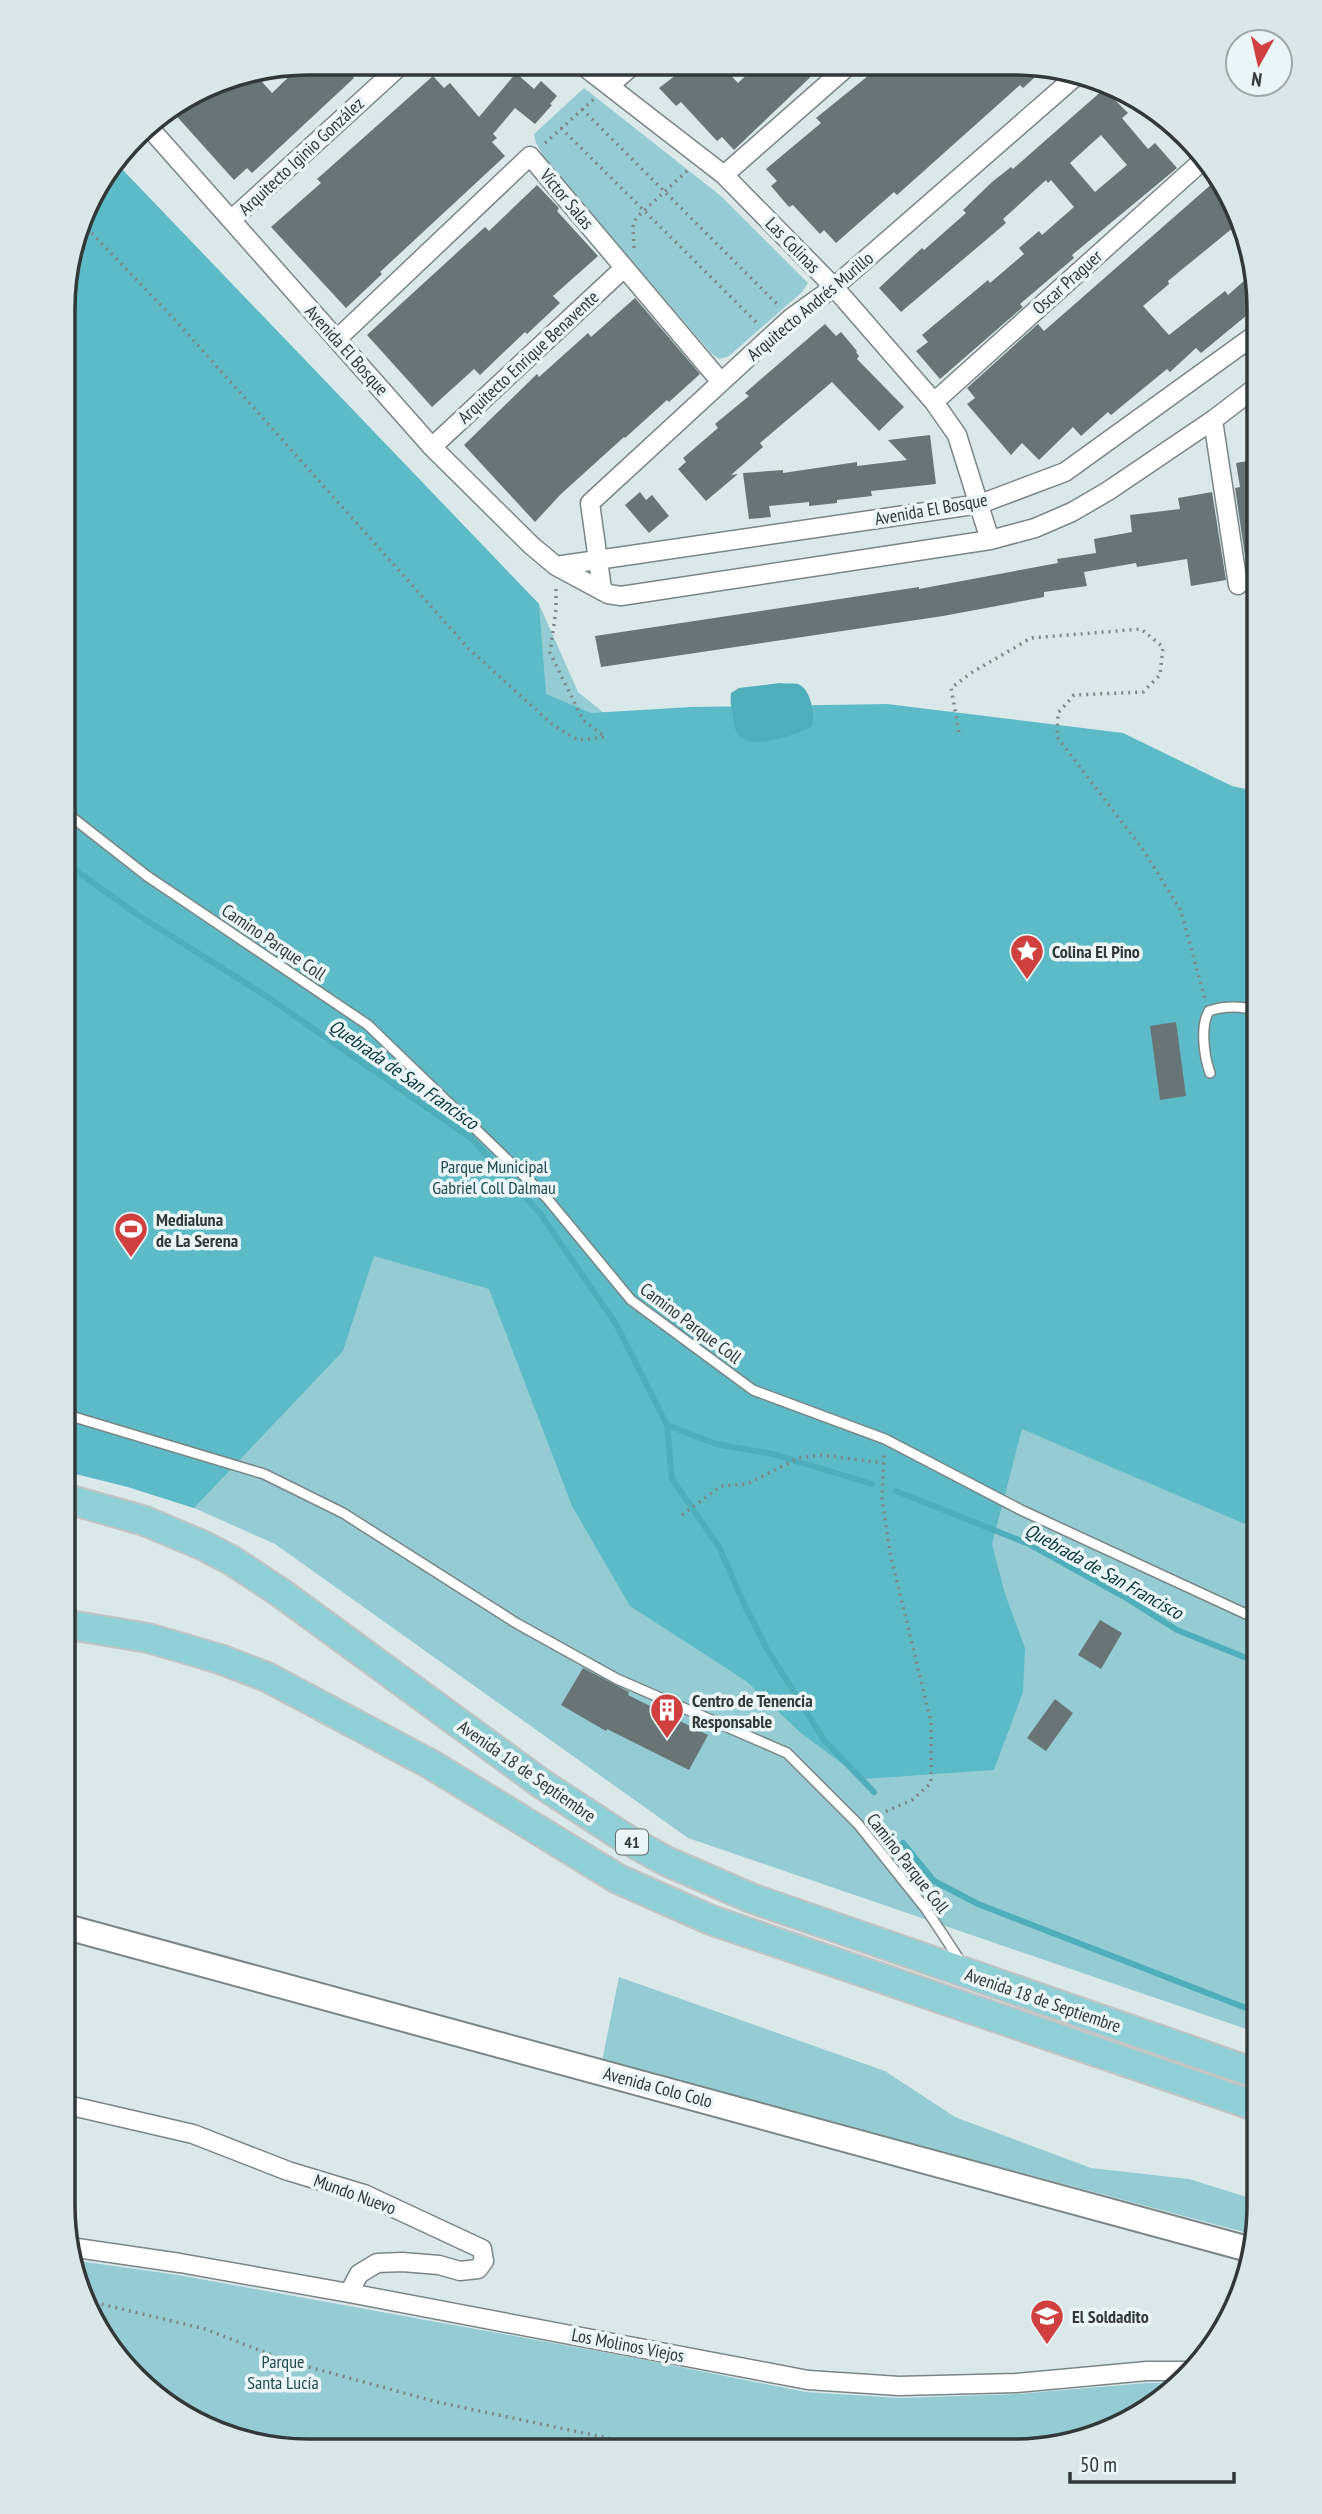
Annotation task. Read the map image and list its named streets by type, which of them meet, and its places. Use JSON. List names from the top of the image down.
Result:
{
  "streets": {
    "main road": ["Avenida 18 de Septiembre", "41"],
    "street": [
      "Arquitecto Iginio González",
      "Víctor Salas",
      "Las Colinas",
      "Oscar Praguer",
      "Arquitecto Andrés Murillo",
      "Avenida El Bosque",
      "Arquitecto Enrique Benavente",
      "Avenida Colo Colo",
      "Mundo Nuevo",
      "Los Molinos Viejos"
    ],
    "lane": ["Camino Parque Coll"]
  },
  "crossings": [
    ["Arquitecto Iginio González", "Avenida El Bosque"],
    ["Víctor Salas", "Arquitecto Andrés Murillo"],
    ["Víctor Salas", "Avenida El Bosque"],
    ["Víctor Salas", "Arquitecto Enrique Benavente"],
    ["Las Colinas", "Oscar Praguer"],
    ["Las Colinas", "Arquitecto Andrés Murillo"],
    ["Las Colinas", "Avenida El Bosque"],
    ["Arquitecto Andrés Murillo", "Avenida El Bosque"],
    ["Avenida El Bosque", "Arquitecto Enrique Benavente"],
    ["Camino Parque Coll", "Avenida 18 de Septiembre"],
    ["Mundo Nuevo", "Los Molinos Viejos"]
  ],
  "water": ["Quebrada de San Francisco"],
  "parks": ["Parque Municipal Gabriel Coll Dalmau", "Parque Santa Lucía"],
  "places": {
    "place": ["Colina El Pino"],
    "sports": ["Medialuna de La Serena"],
    "building": ["Centro de Tenencia Responsable"],
    "school or university": ["El Soldadito"]
  },
  "scale_bar": "50 m",
  "north": "bottom"
}
